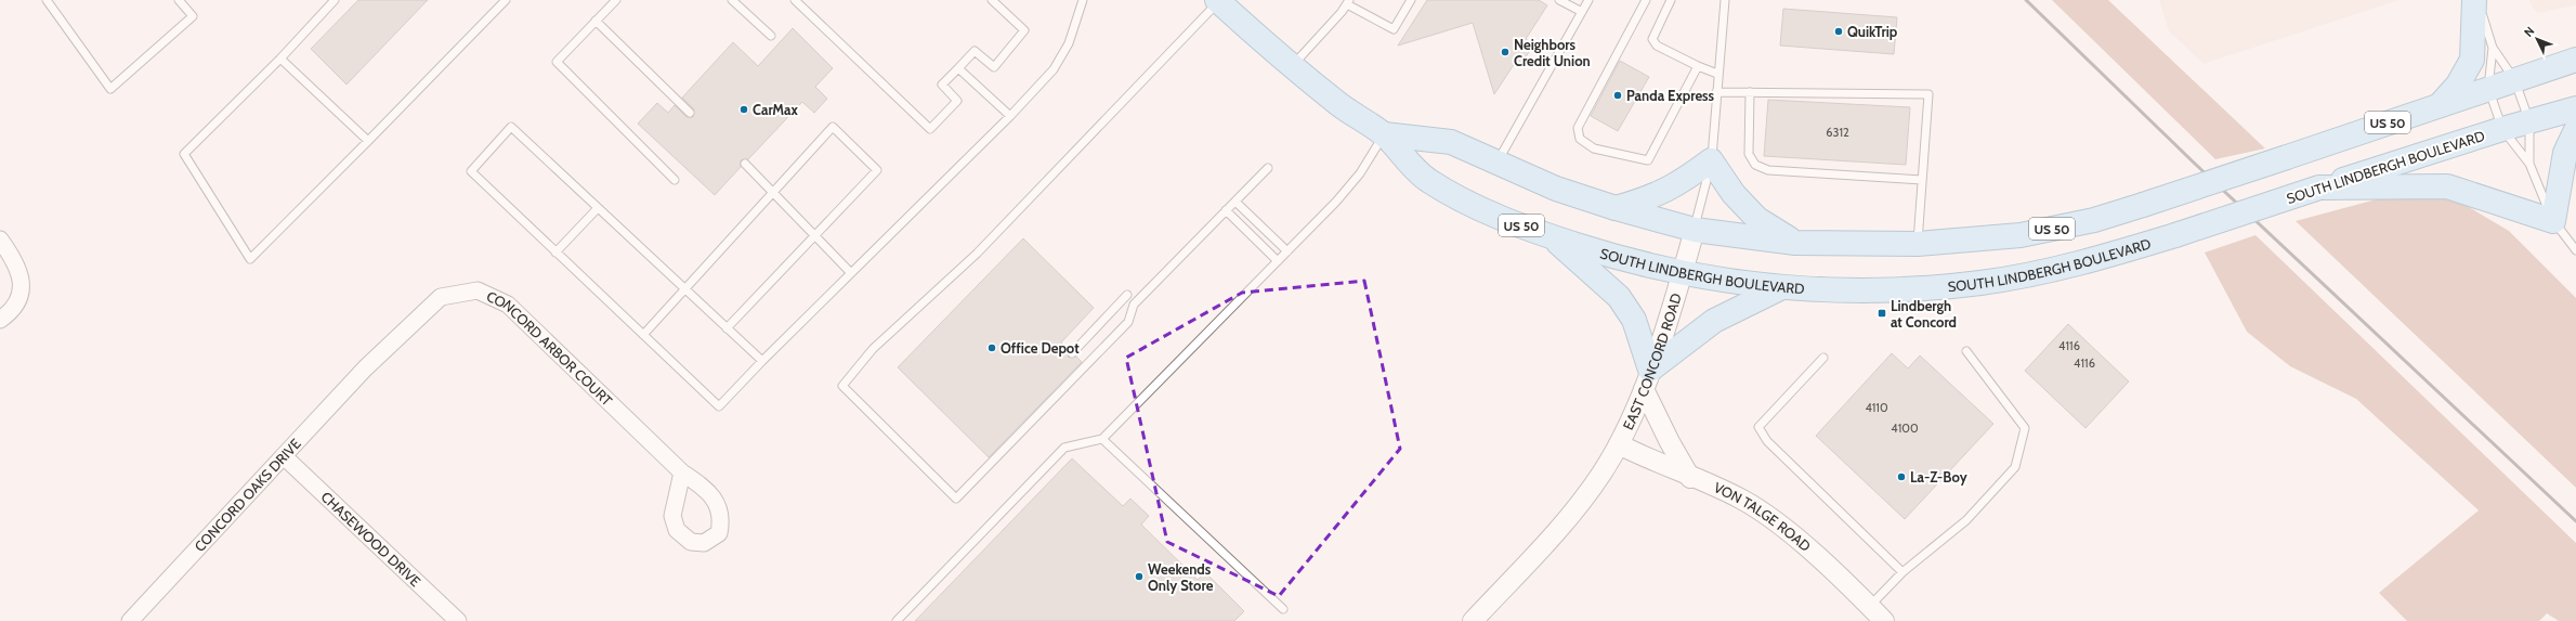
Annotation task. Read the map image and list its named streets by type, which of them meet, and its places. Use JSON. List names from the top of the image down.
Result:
{
  "streets": {
    "main road": ["US 50", "SOUTH LINDBERGH BOULEVARD"],
    "street": [
      "CONCORD ARBOR COURT",
      "EAST CONCORD ROAD",
      "CONCORD OAKS DRIVE",
      "VON TALGE ROAD",
      "CHASEWOOD DRIVE"
    ]
  },
  "crossings": [
    ["SOUTH LINDBERGH BOULEVARD", "EAST CONCORD ROAD"],
    ["CONCORD ARBOR COURT", "CONCORD OAKS DRIVE"],
    ["EAST CONCORD ROAD", "VON TALGE ROAD"],
    ["CONCORD OAKS DRIVE", "CHASEWOOD DRIVE"]
  ],
  "places": {
    "other": [
      "QuikTrip",
      "Neighbors Credit Union",
      "Panda Express",
      "CarMax",
      "Office Depot",
      "La-Z-Boy",
      "Weekends Only Store"
    ],
    "transit": ["Lindbergh at Concord"]
  },
  "house_numbers": [
    "6312",
    "4116",
    "4116",
    "4110",
    "4100"
  ],
  "north": "top left"
}
